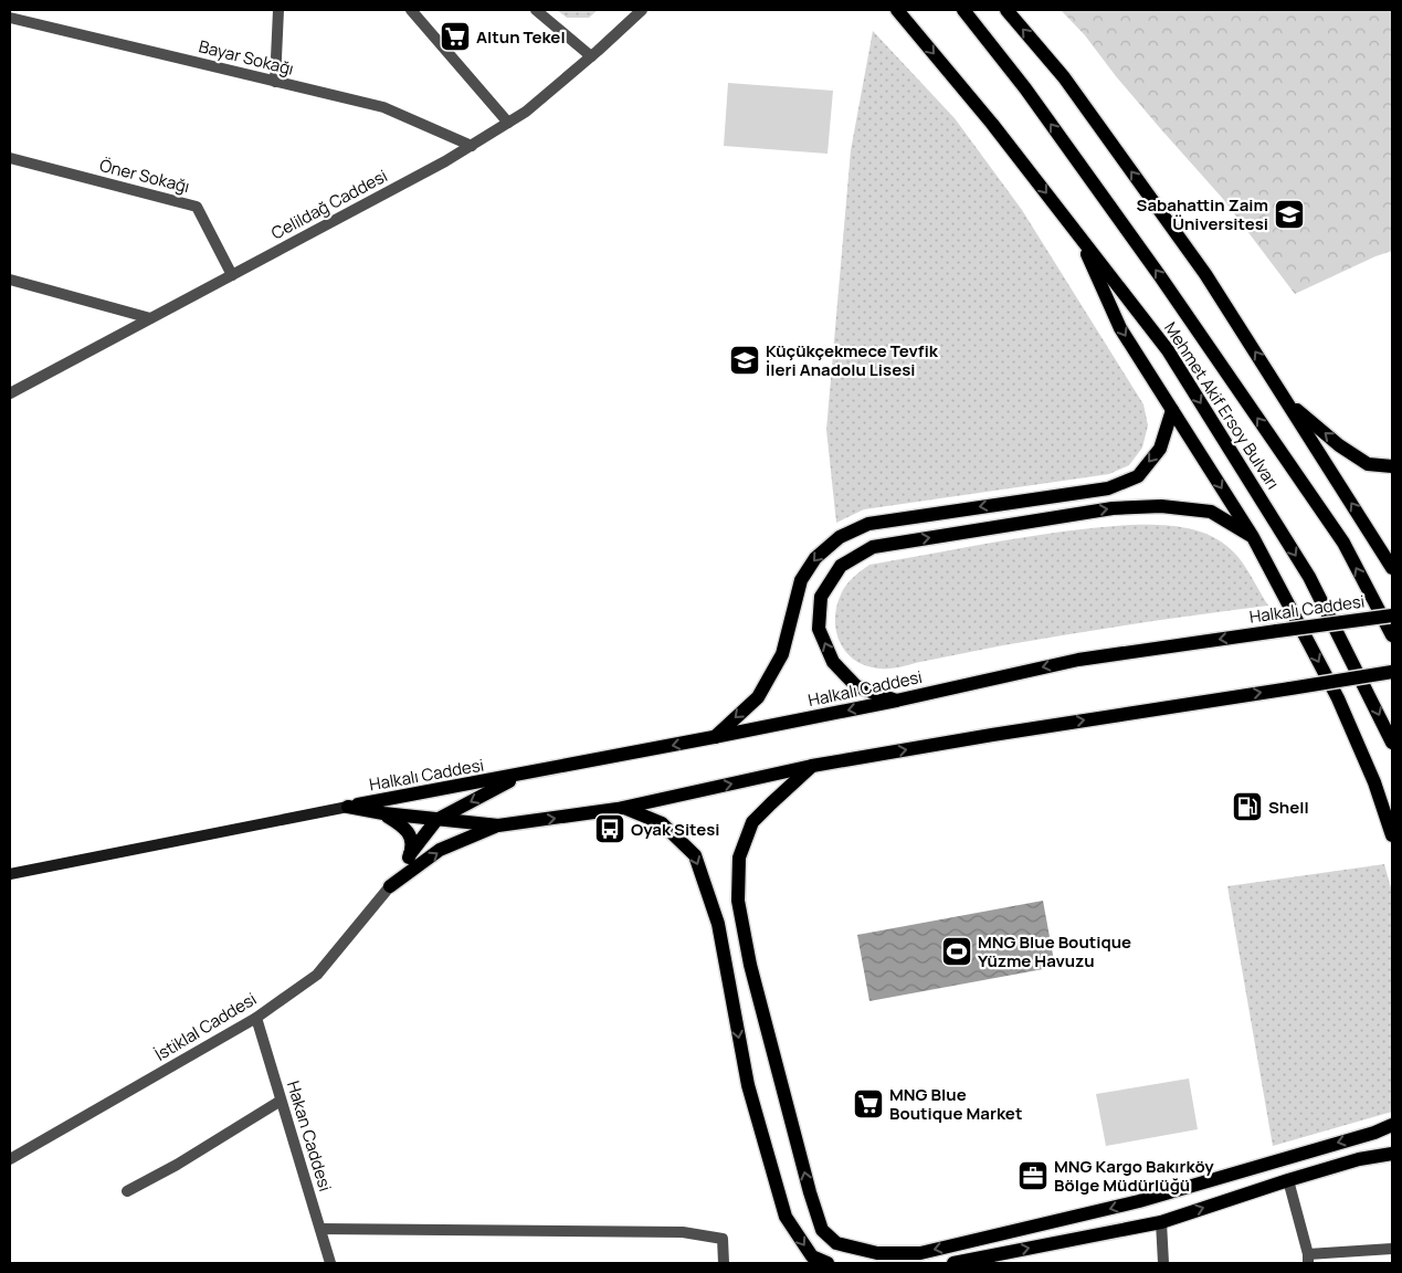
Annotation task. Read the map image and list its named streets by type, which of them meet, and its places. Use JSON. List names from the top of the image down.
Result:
{
  "streets": {
    "main road": ["Mehmet Akif Ersoy Bulvarı", "Halkalı Caddesi"],
    "street": [
      "Bayar Sokağı",
      "Öner Sokağı",
      "Celildağ Caddesi",
      "İstiklal Caddesi",
      "Hakan Caddesi"
    ]
  },
  "crossings": [
    ["Bayar Sokağı", "Celildağ Caddesi"],
    ["Öner Sokağı", "Celildağ Caddesi"],
    ["İstiklal Caddesi", "Hakan Caddesi"]
  ],
  "places": {
    "supermarket": ["Altun Tekel", "MNG Blue Boutique Market"],
    "school or university": ["Sabahattin Zaim Üniversitesi", "Küçükçekmece Tevfik İleri Anadolu Lisesi"],
    "fuel station": ["Shell"],
    "bus stop": ["Oyak Sitesi"],
    "sports": ["MNG Blue Boutique Yüzme Havuzu"],
    "office": ["MNG Kargo Bakırköy Bölge Müdürlüğü"]
  }
}
